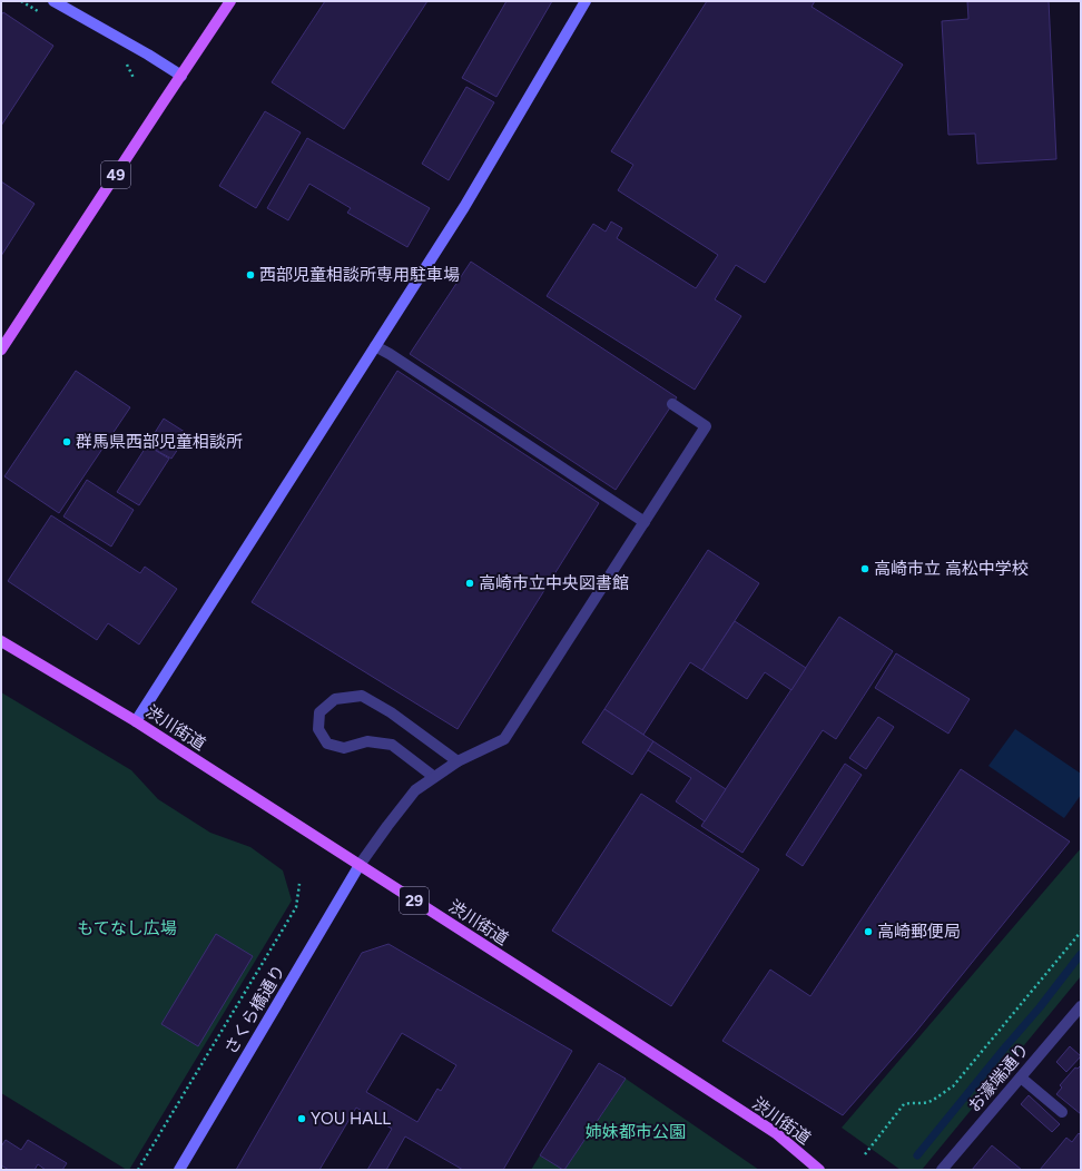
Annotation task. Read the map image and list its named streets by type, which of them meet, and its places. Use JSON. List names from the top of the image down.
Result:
{
  "streets": {
    "main road": ["49", "渋川街道", "29"],
    "street": ["さくら橋通り", "お濠端通り"]
  },
  "crossings": [
    ["渋川街道", "さくら橋通り"]
  ],
  "parks": ["もてなし広場", "姉妹都市公園"],
  "places": [
    "西部児童相談所専用駐車場",
    "群馬県西部児童相談所",
    "高崎市立 高松中学校",
    "高崎市立中央図書館",
    "高崎郵便局",
    "YOU HALL"
  ]
}
